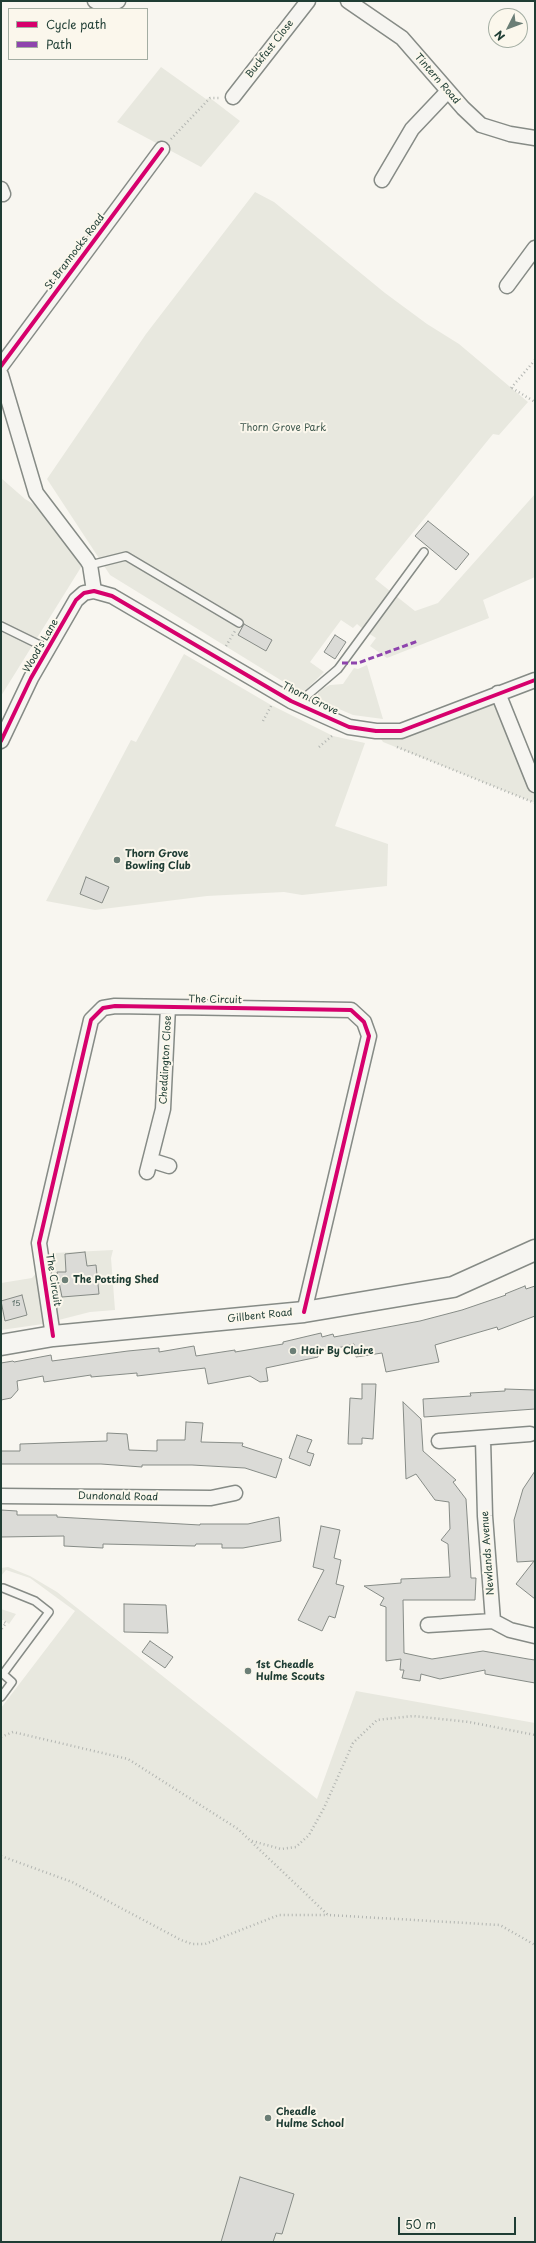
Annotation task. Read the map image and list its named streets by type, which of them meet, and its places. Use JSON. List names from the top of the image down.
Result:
{
  "streets": {
    "street": [
      "Buckfast Close",
      "Tintern Road",
      "St Brannocks Road",
      "Wood's Lane",
      "Thorn Grove",
      "The Circuit",
      "Cheddington Close",
      "Gillbent Road",
      "Dundonald Road",
      "Newlands Avenue"
    ]
  },
  "crossings": [
    ["Wood's Lane", "Thorn Grove"],
    ["The Circuit", "Cheddington Close"],
    ["The Circuit", "Gillbent Road"]
  ],
  "parks": ["Thorn Grove Park"],
  "places": [
    "Thorn Grove Bowling Club",
    "The Potting Shed",
    "Hair By Claire",
    "1st Cheadle Hulme Scouts",
    "Cheadle Hulme School"
  ],
  "house_numbers": ["15"],
  "legend": ["Cycle path", "Path"],
  "scale_bar": "50 m",
  "north": "bottom left"
}
